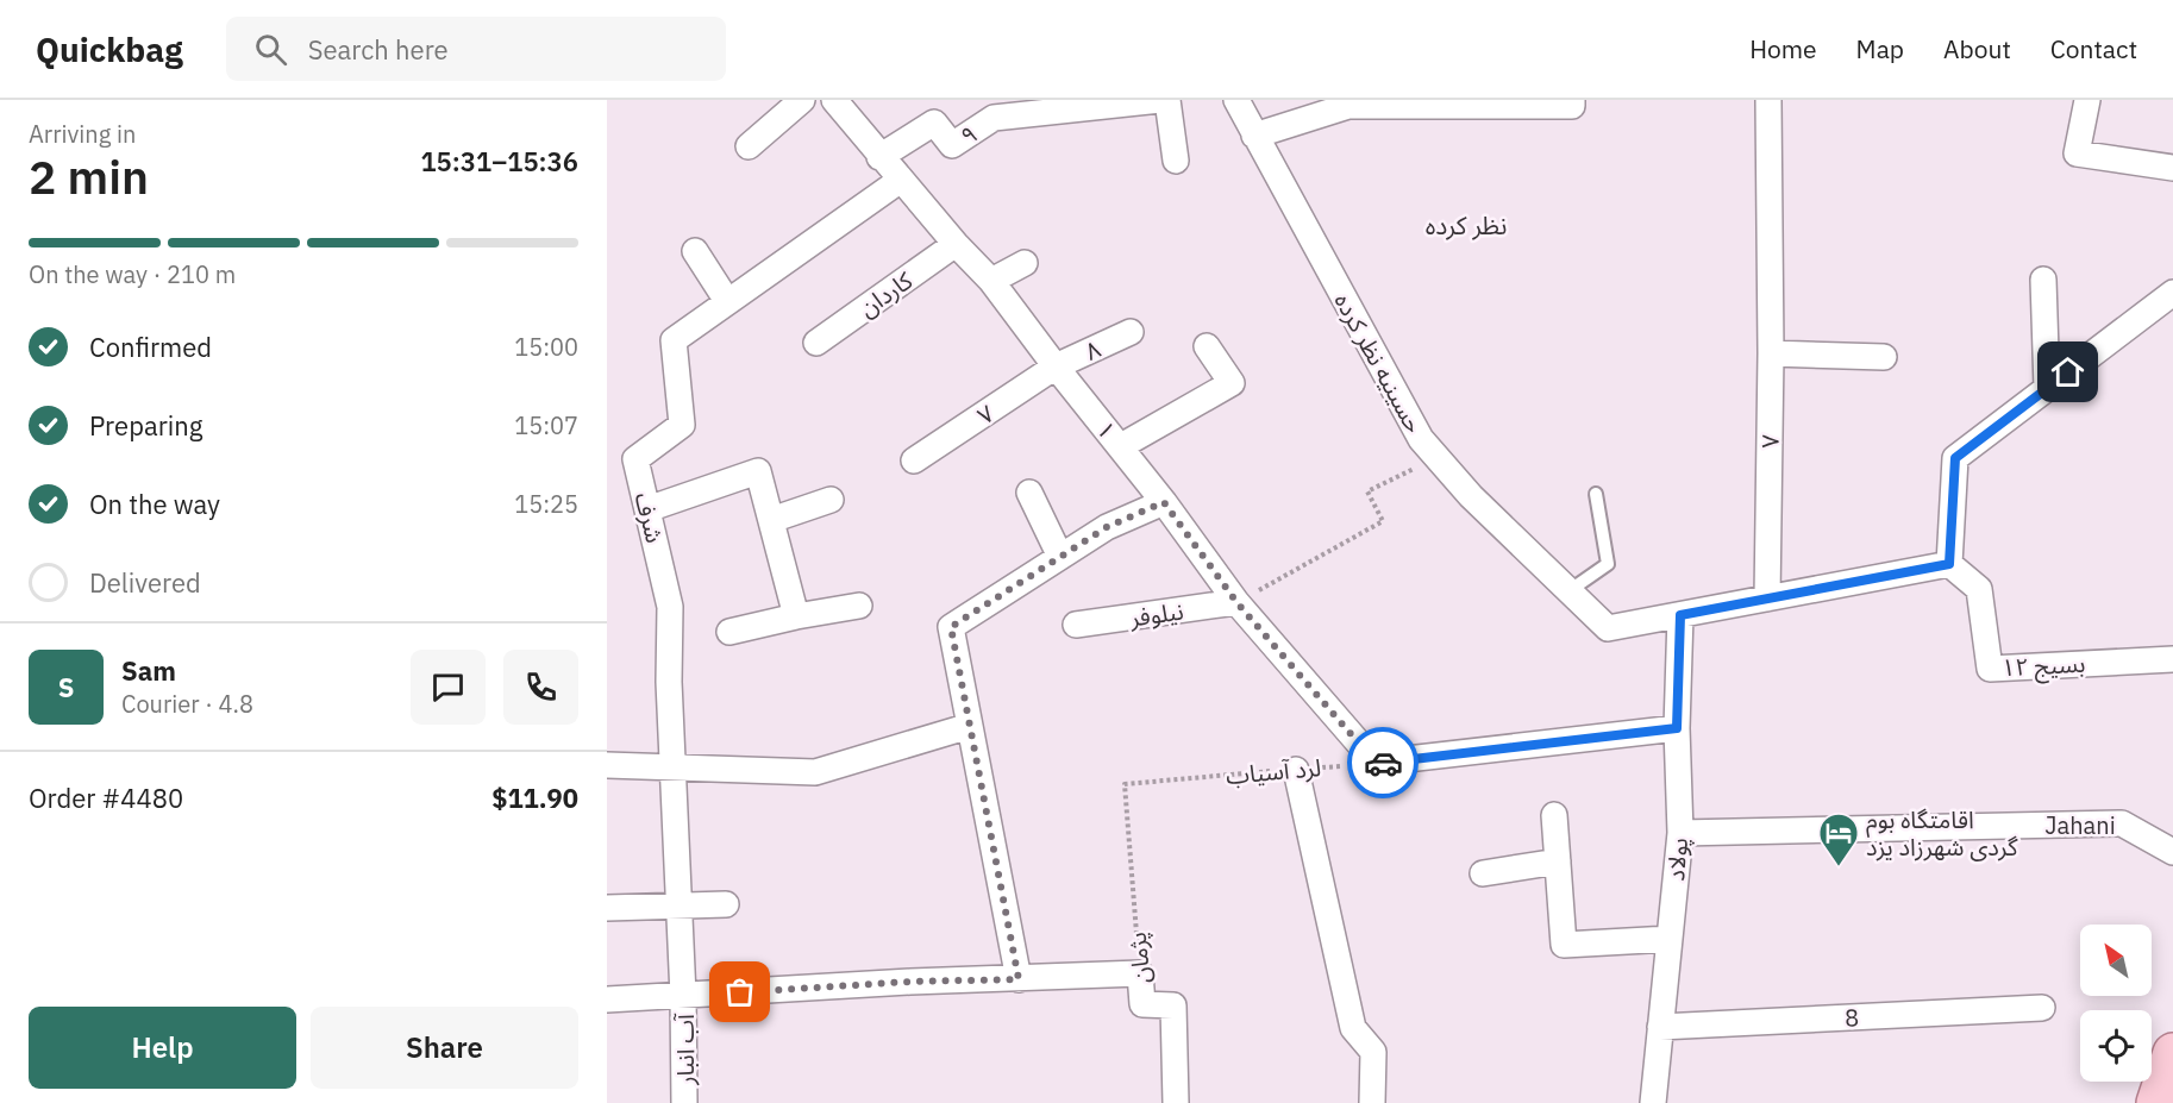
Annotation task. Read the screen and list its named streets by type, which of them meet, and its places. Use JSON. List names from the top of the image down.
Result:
{
  "streets": {
    "street": [
      "۹",
      "کاردان",
      "۸",
      "حسینیه نظر کرده",
      "۷",
      "۱",
      "شرف",
      "نیلوفر",
      "بسیج ۱۲",
      "Jahani",
      "پولاد",
      "پژمان",
      "8",
      "آب انبار"
    ],
    "path": ["لرد آسیاب"]
  },
  "crossings": [
    ["۹", "۱"],
    ["کاردان", "۱"],
    ["۸", "۷"],
    ["۸", "۱"],
    ["حسینیه نظر کرده", "پولاد"],
    ["۷", "۱"],
    ["۱", "شرف"],
    ["۱", "نیلوفر"],
    ["۱", "لرد آسیاب"],
    ["شرف", "آب انبار"],
    ["لرد آسیاب", "پژمان"],
    ["Jahani", "پولاد"],
    ["پولاد", "8"]
  ],
  "districts": ["نظر کرده"],
  "places": {
    "hotel": ["اقامتگاه بوم گردی شهرزاد یزد"]
  },
  "north": "top left",
  "page": {
    "header": "Quickbag",
    "search": "Search here",
    "nav": [
      "Home",
      "Map",
      "About",
      "Contact"
    ],
    "heading": ["2 min", "Arriving in", "15:31–15:36"],
    "panel": [
      "Sam",
      "Courier · 4.8",
      "Order #4480",
      "$11.90"
    ],
    "bar": "On the way · 210 m",
    "list": [
      ["Confirmed", "15:00"],
      ["Preparing", "15:07"],
      ["On the way", "15:25"],
      "Delivered"
    ],
    "round": "S",
    "buttons": ["Help", "Share"]
  }
}
